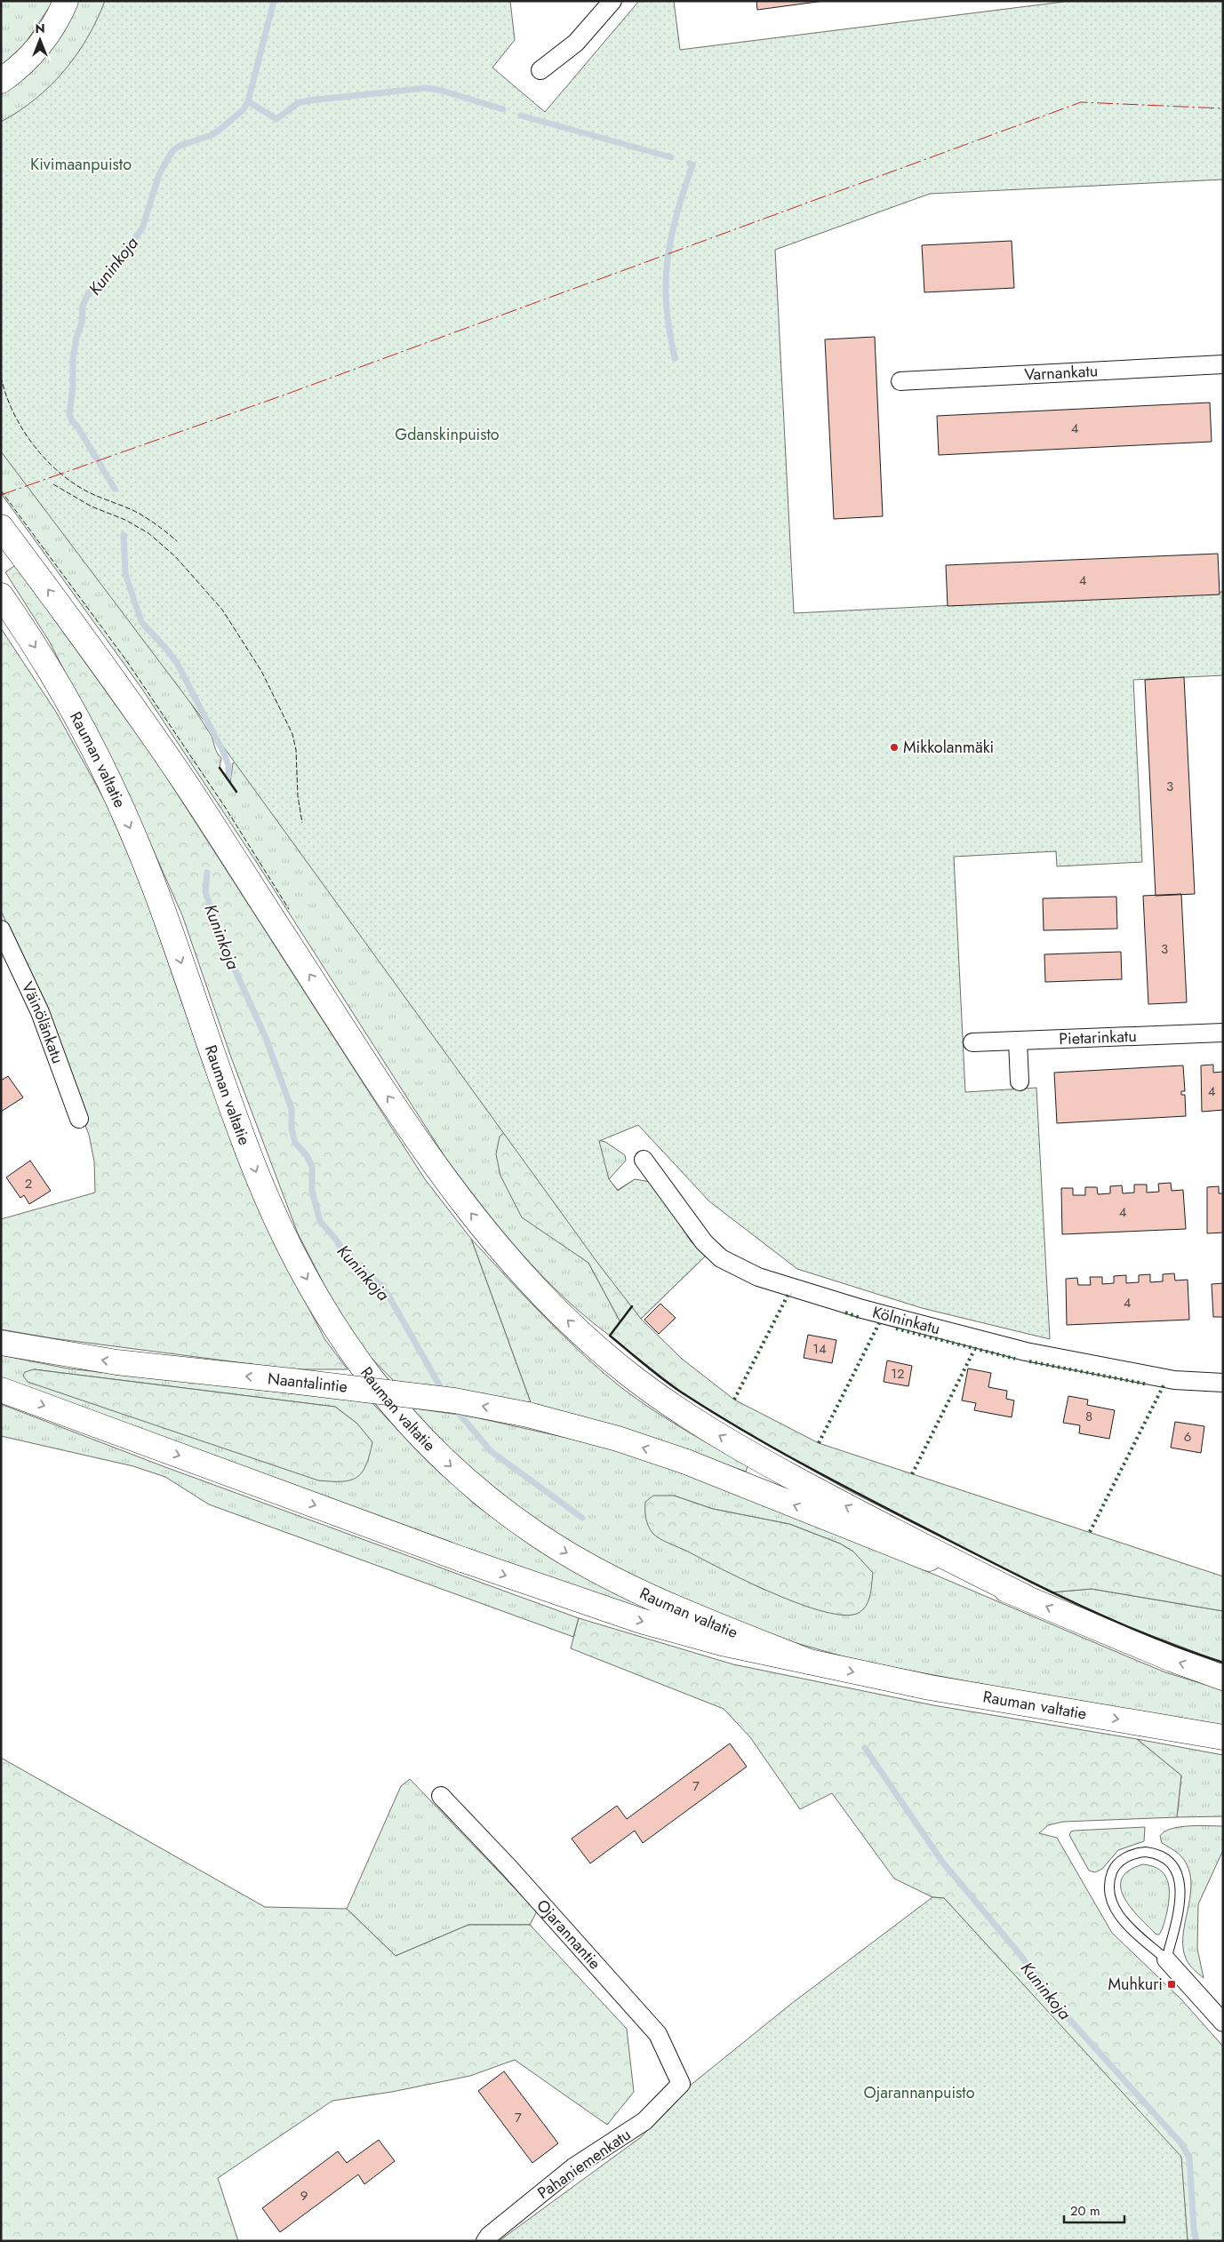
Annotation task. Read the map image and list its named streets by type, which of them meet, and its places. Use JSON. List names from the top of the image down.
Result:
{
  "streets": {
    "main road": ["Rauman valtatie", "Naantalintie"],
    "street": [
      "Varnankatu",
      "Väinölänkatu",
      "Pietarinkatu",
      "Kölninkatu",
      "Ojarannantie",
      "Pahaniemenkatu"
    ]
  },
  "crossings": [
    ["Ojarannantie", "Pahaniemenkatu"]
  ],
  "water": ["Kuninkoja"],
  "parks": ["Kivimaanpuisto", "Gdanskinpuisto", "Ojarannanpuisto"],
  "places": {
    "other": ["Mikkolanmäki"],
    "transit": ["Muhkuri"]
  },
  "house_numbers": [
    "4",
    "4",
    "3",
    "3",
    "4",
    "2",
    "4",
    "4",
    "14",
    "12",
    "8",
    "6",
    "7",
    "7",
    "9"
  ],
  "scale_bar": "20 m",
  "north": "top"
}
